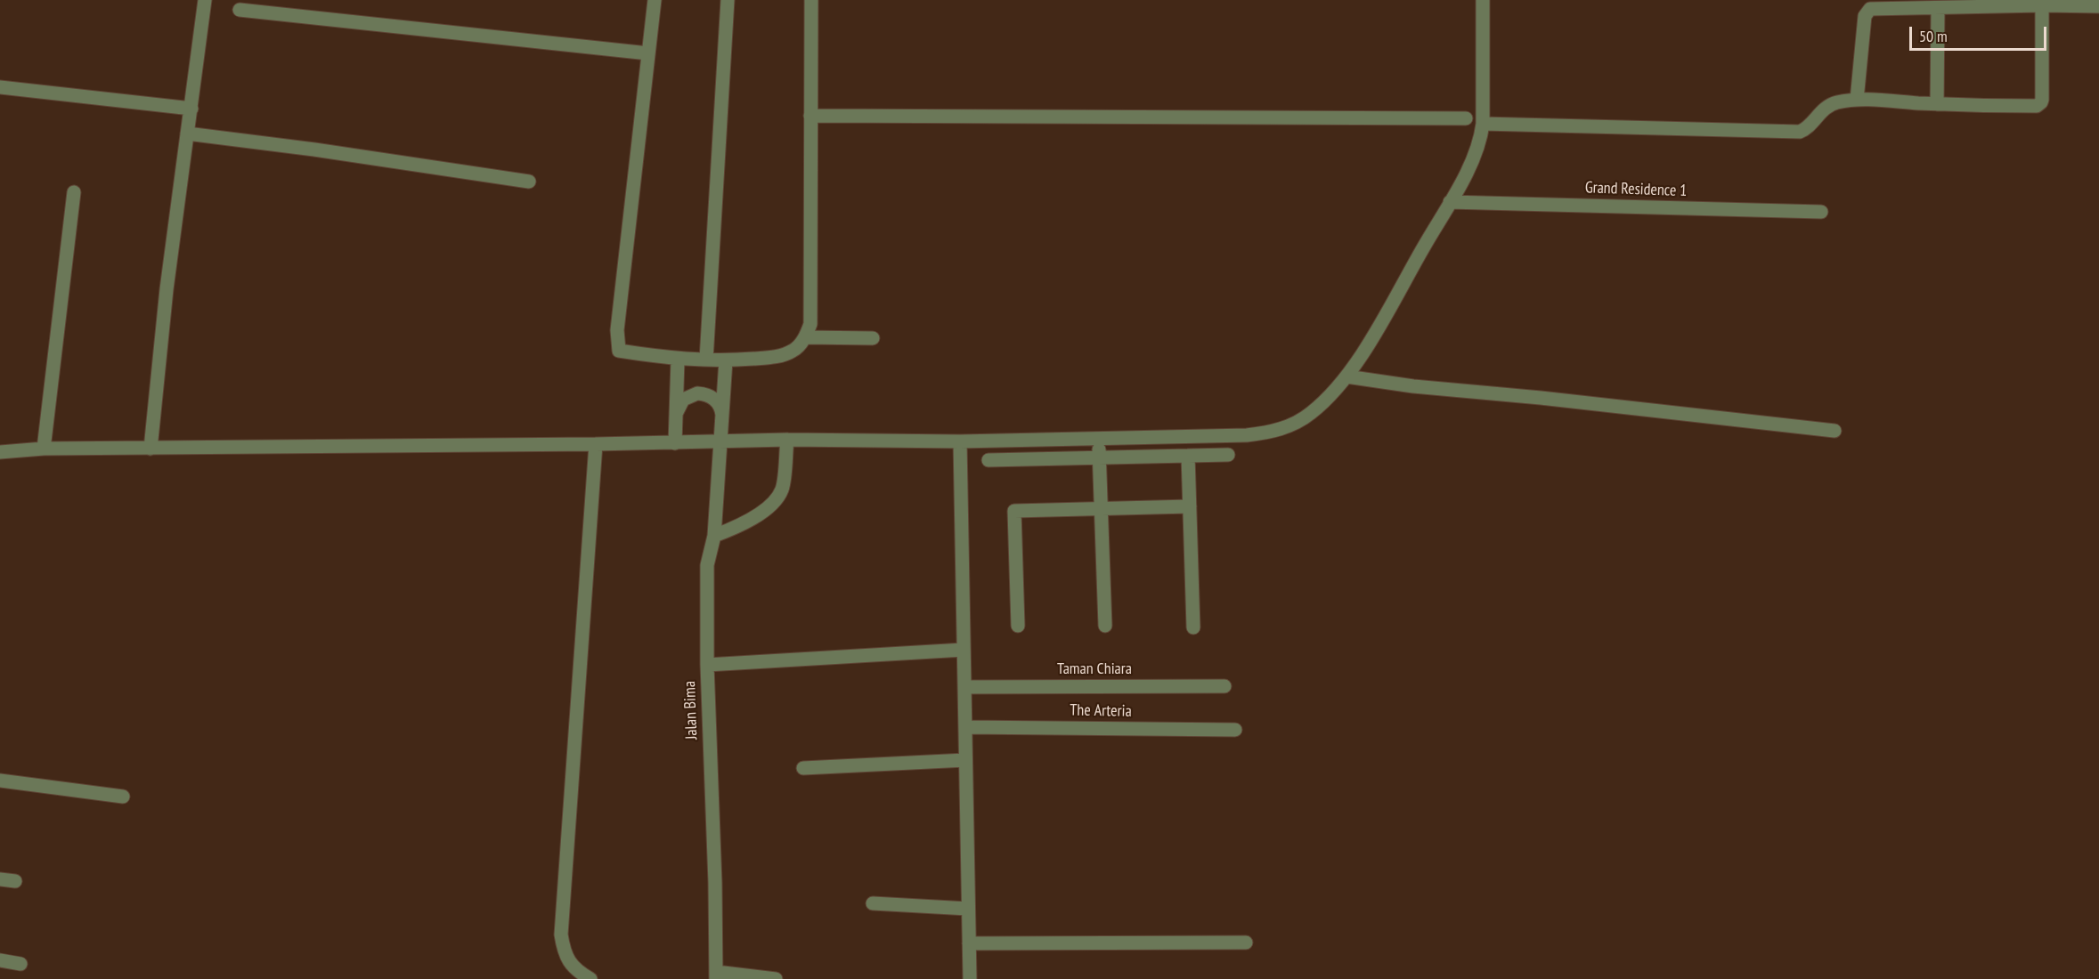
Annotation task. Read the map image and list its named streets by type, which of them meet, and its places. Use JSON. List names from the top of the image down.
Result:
{
  "streets": {
    "street": [
      "Grand Residence 1",
      "Taman Chiara",
      "Jalan Bima",
      "The Arteria"
    ]
  },
  "scale_bar": "50 m"
}
